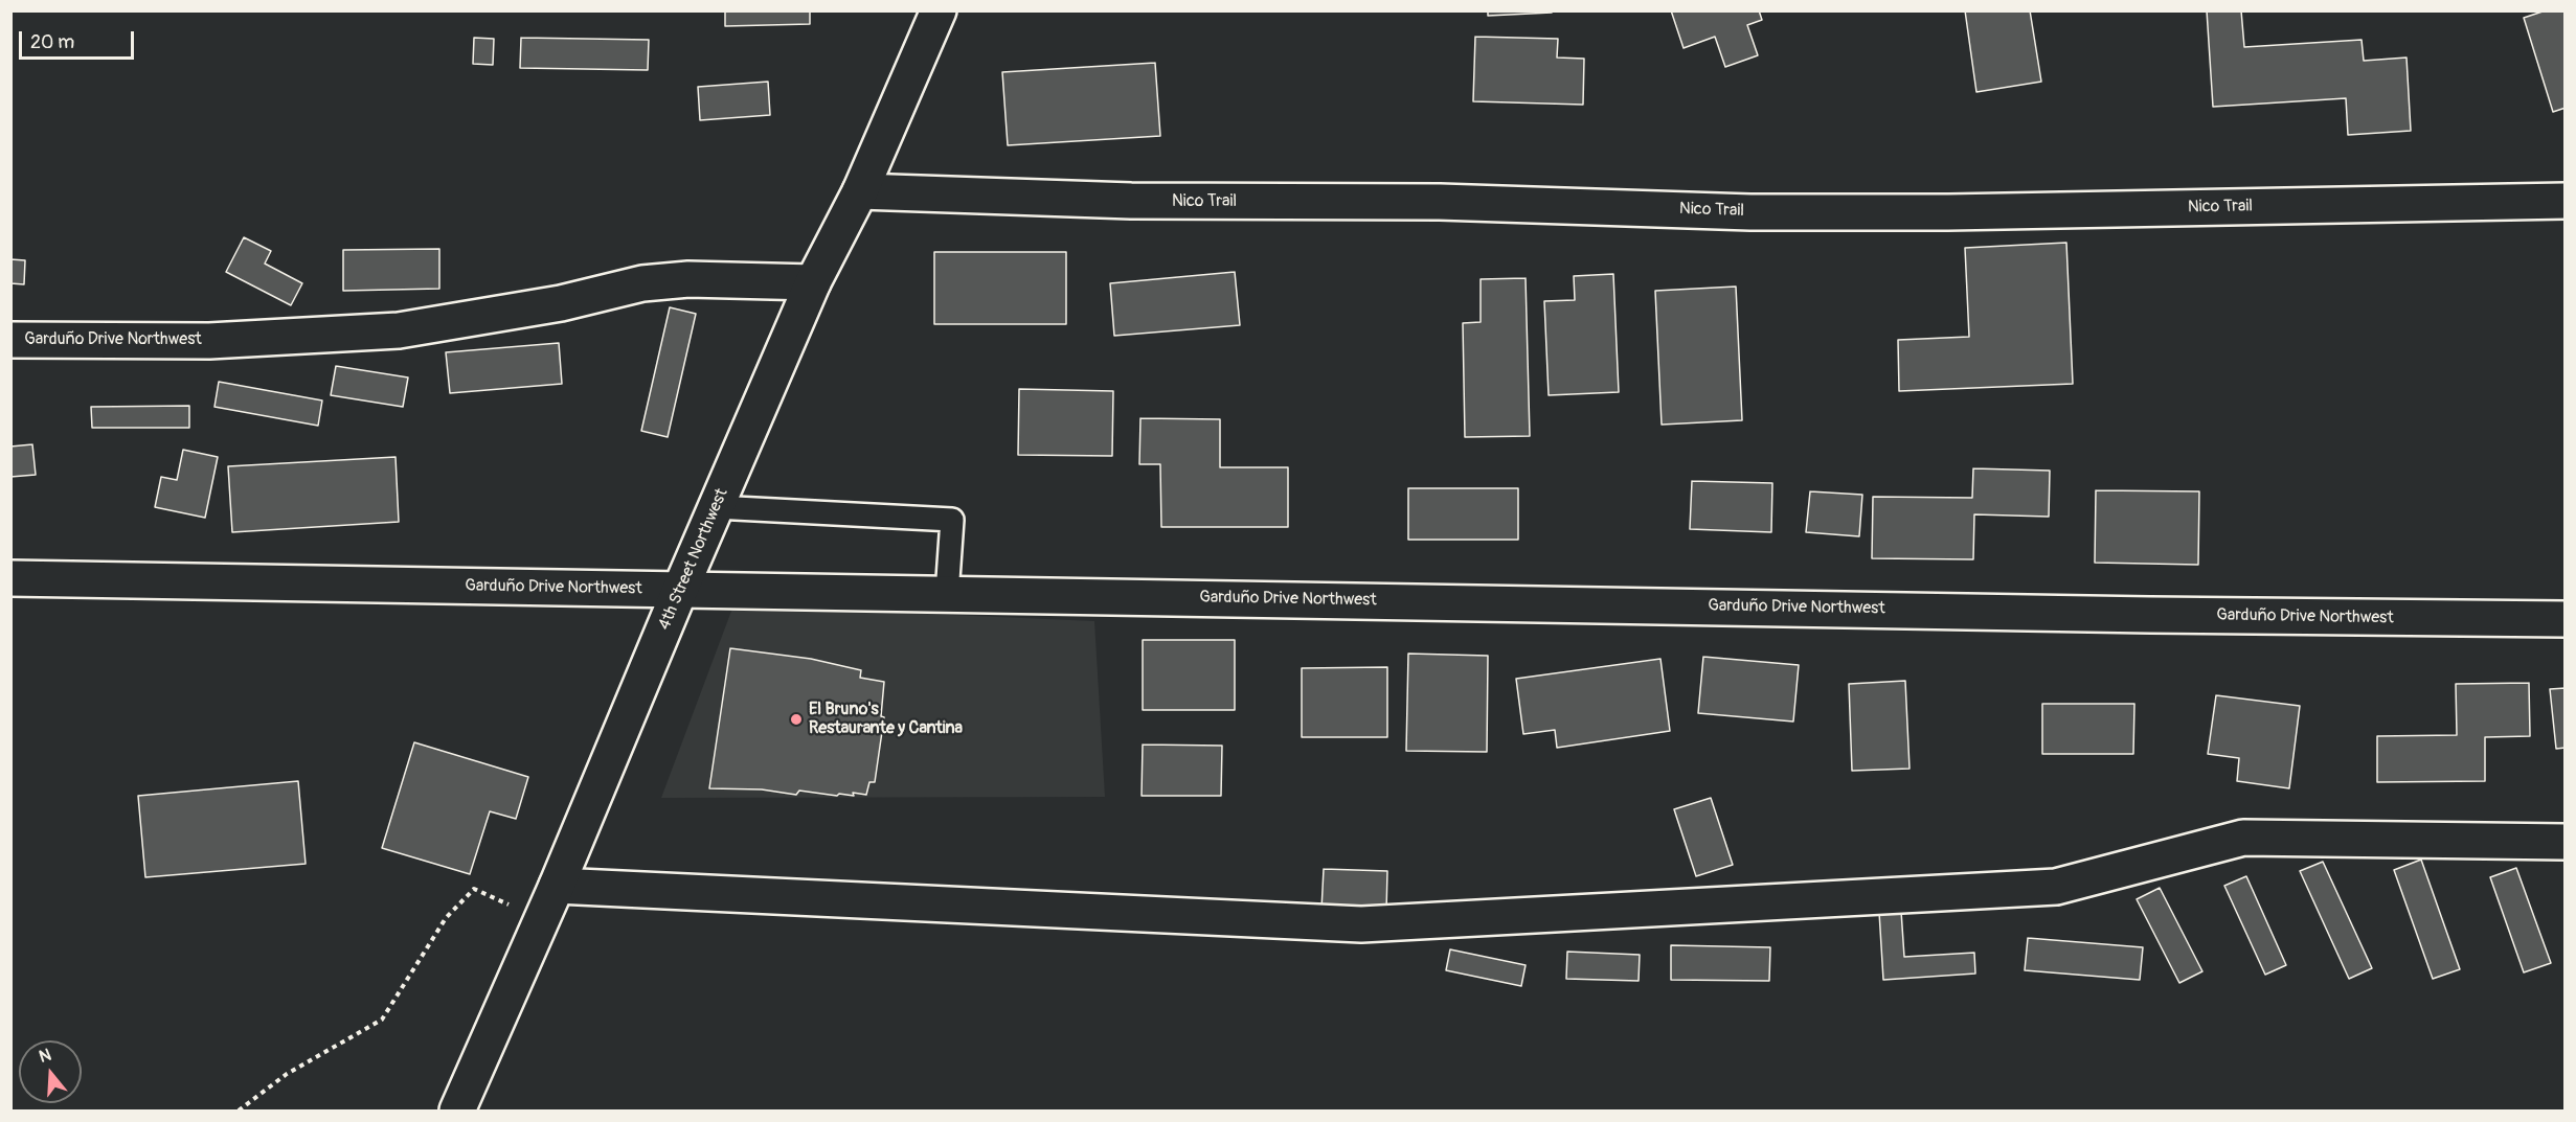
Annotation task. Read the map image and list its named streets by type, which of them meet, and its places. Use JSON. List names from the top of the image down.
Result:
{
  "streets": {
    "street": ["Nico Trail", "Garduño Drive Northwest", "4th Street Northwest"]
  },
  "crossings": [
    ["Nico Trail", "4th Street Northwest"],
    ["Garduño Drive Northwest", "4th Street Northwest"]
  ],
  "places": ["El Bruno's Restaurante y Cantina"],
  "scale_bar": "20 m",
  "north": "top"
}
